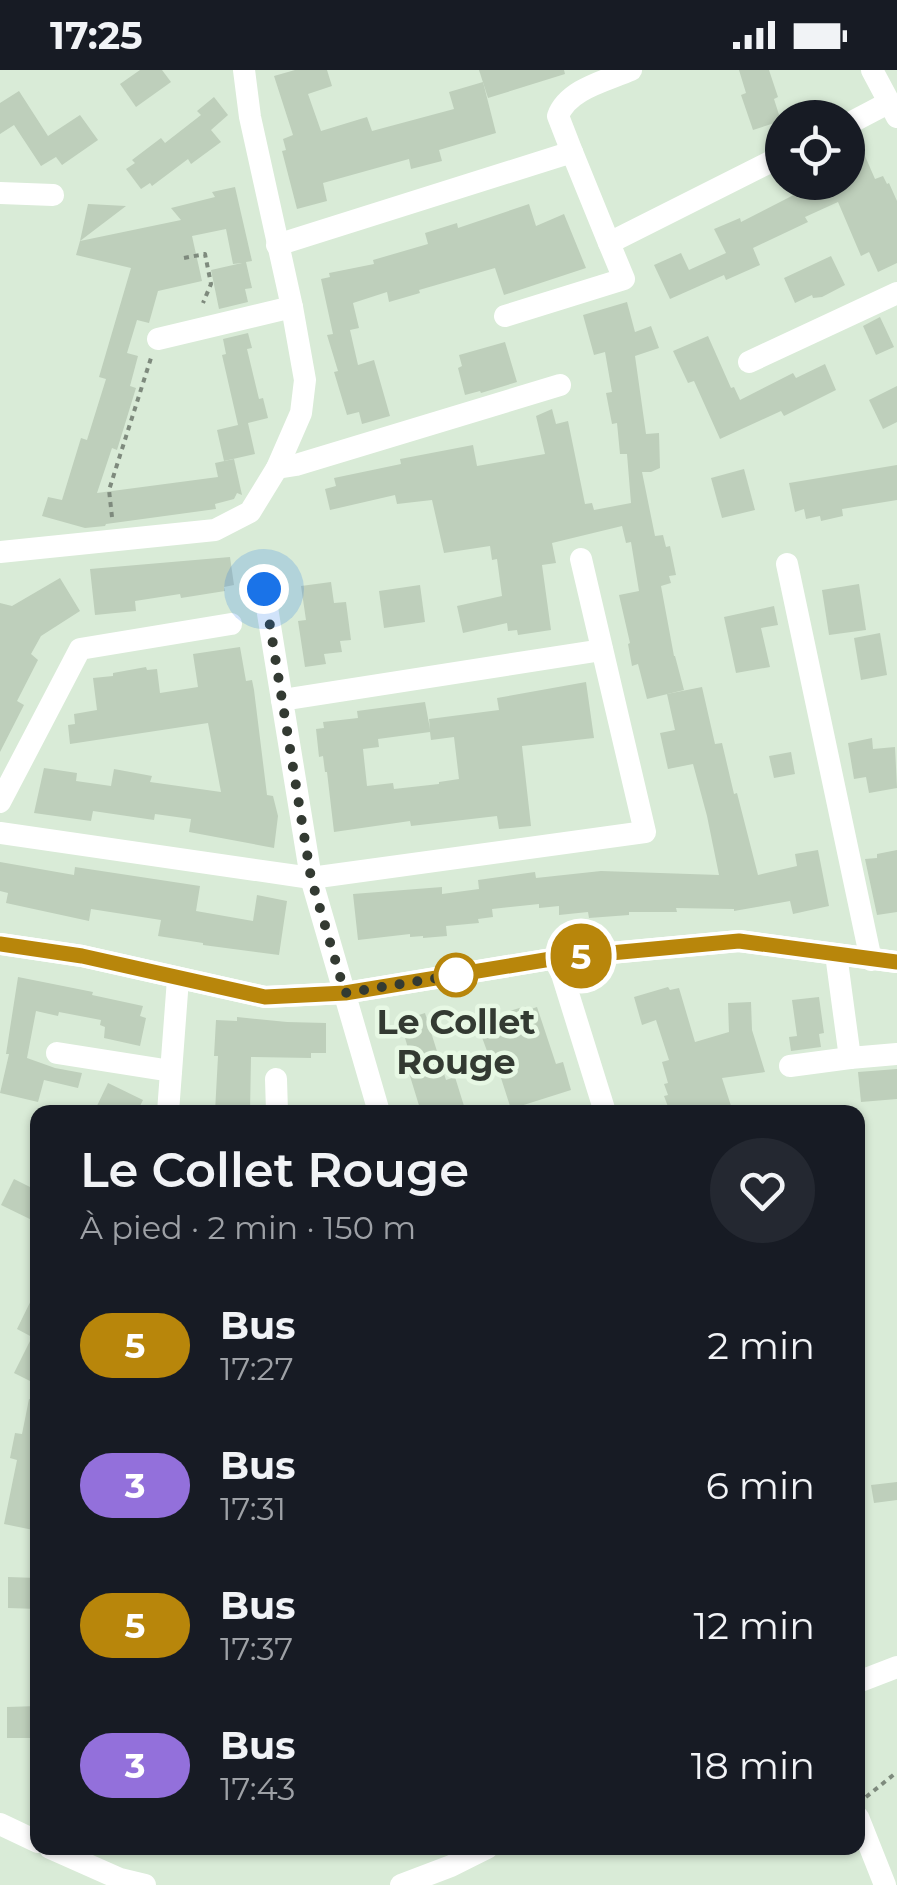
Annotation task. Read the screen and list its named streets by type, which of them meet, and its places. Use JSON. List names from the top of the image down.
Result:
{
  "places": ["Le Collet Rouge"],
  "lines": ["bus line 5"],
  "page": {
    "status": "17:25",
    "on_map": "5",
    "heading": ["Le Collet Rouge", "À pied · 2 min · 150 m"],
    "list": [
      {
        "mark": "5",
        "name": "Bus",
        "note": "17:27",
        "value": "2 min"
      },
      {
        "mark": "3",
        "name": "Bus",
        "note": "17:31",
        "value": "6 min"
      },
      {
        "mark": "5",
        "name": "Bus",
        "note": "17:37",
        "value": "12 min"
      },
      {
        "mark": "3",
        "name": "Bus",
        "note": "17:43",
        "value": "18 min"
      }
    ]
  }
}
